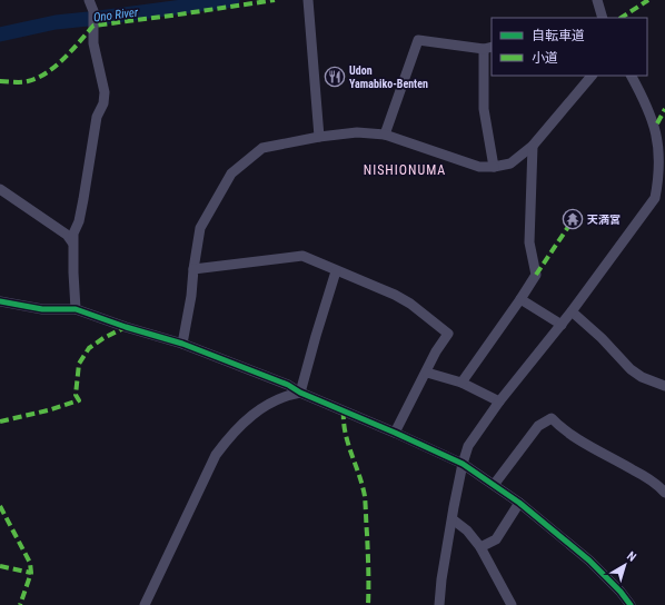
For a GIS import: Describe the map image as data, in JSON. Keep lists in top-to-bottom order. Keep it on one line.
{"districts":["NISHIONUMA"],"water":["Ono River"],"places":{"restaurant":["Udon Yamabiko-Benten"],"temple":["天満宮"]},"legend":["自転車道","小道"],"north":"top right"}
